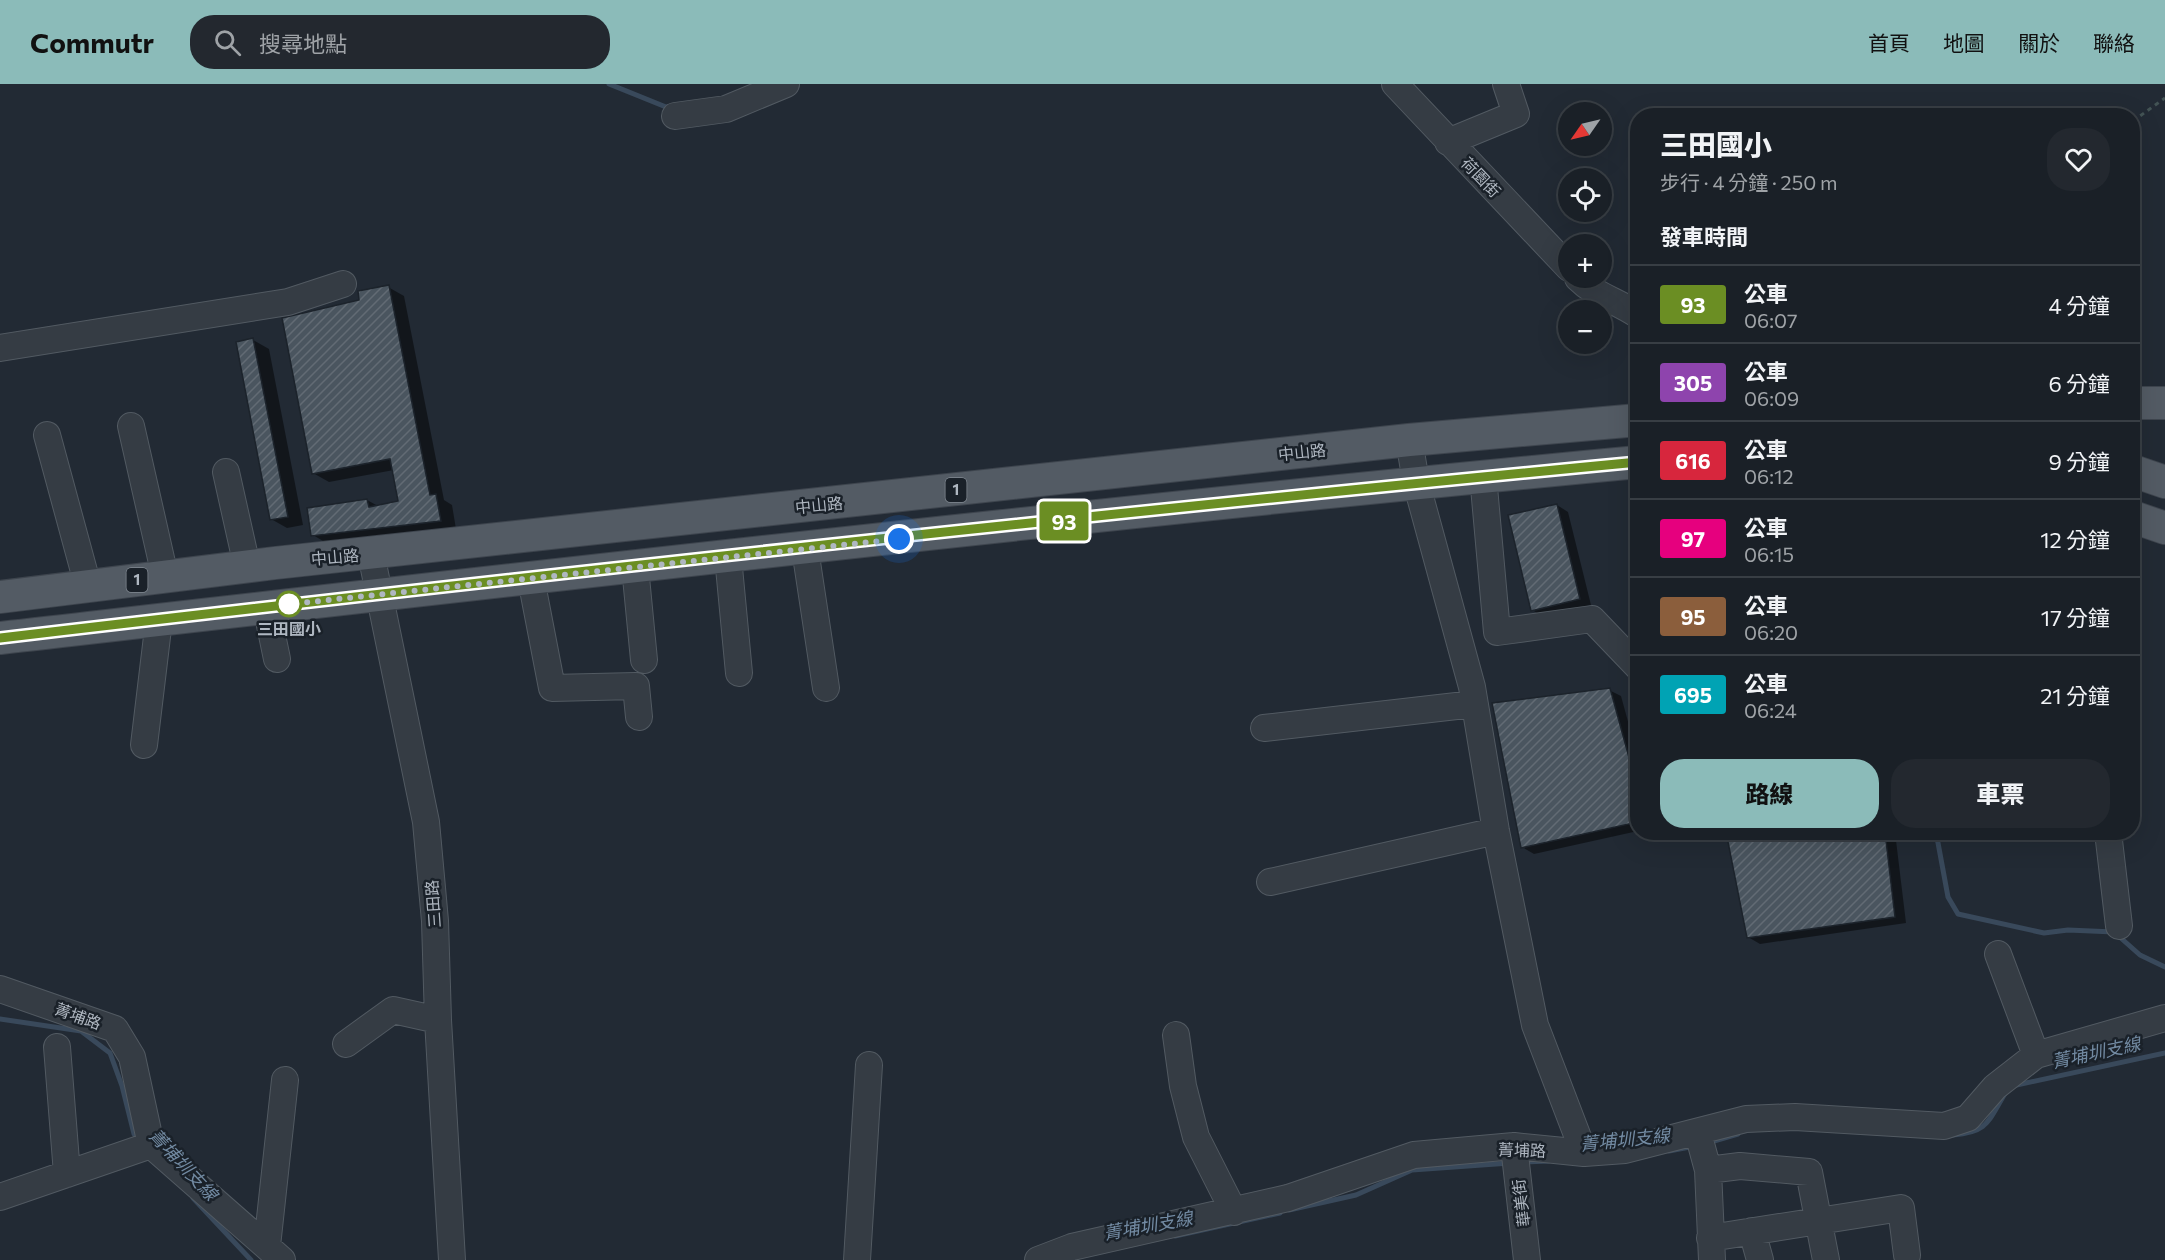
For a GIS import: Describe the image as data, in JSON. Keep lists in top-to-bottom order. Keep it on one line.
{"streets":{"main road":["中山路","1"],"street":["荷園街","三田路","菁埔路","華美街"]},"crossings":[["中山路","三田路"],["菁埔路","華美街"]],"water":["菁埔圳支線"],"places":["三田國小"],"lines":["bus line 93"],"north":"bottom left","page":{"header":"Commutr","search":"搜尋地點","nav":["首頁","地圖","關於","聯絡"],"on_map":"93","map_buttons":["+","−"],"heading":[["三田國小","步行 · 4 分鐘 · 250 m"],"發車時間"],"list":[{"mark":"93","name":"公車","note":"06:07","value":"4 分鐘"},{"mark":"305","name":"公車","note":"06:09","value":"6 分鐘"},{"mark":"616","name":"公車","note":"06:12","value":"9 分鐘"},{"mark":"97","name":"公車","note":"06:15","value":"12 分鐘"},{"mark":"95","name":"公車","note":"06:20","value":"17 分鐘"},{"mark":"695","name":"公車","note":"06:24","value":"21 分鐘"}],"buttons":["路線","車票"]}}
